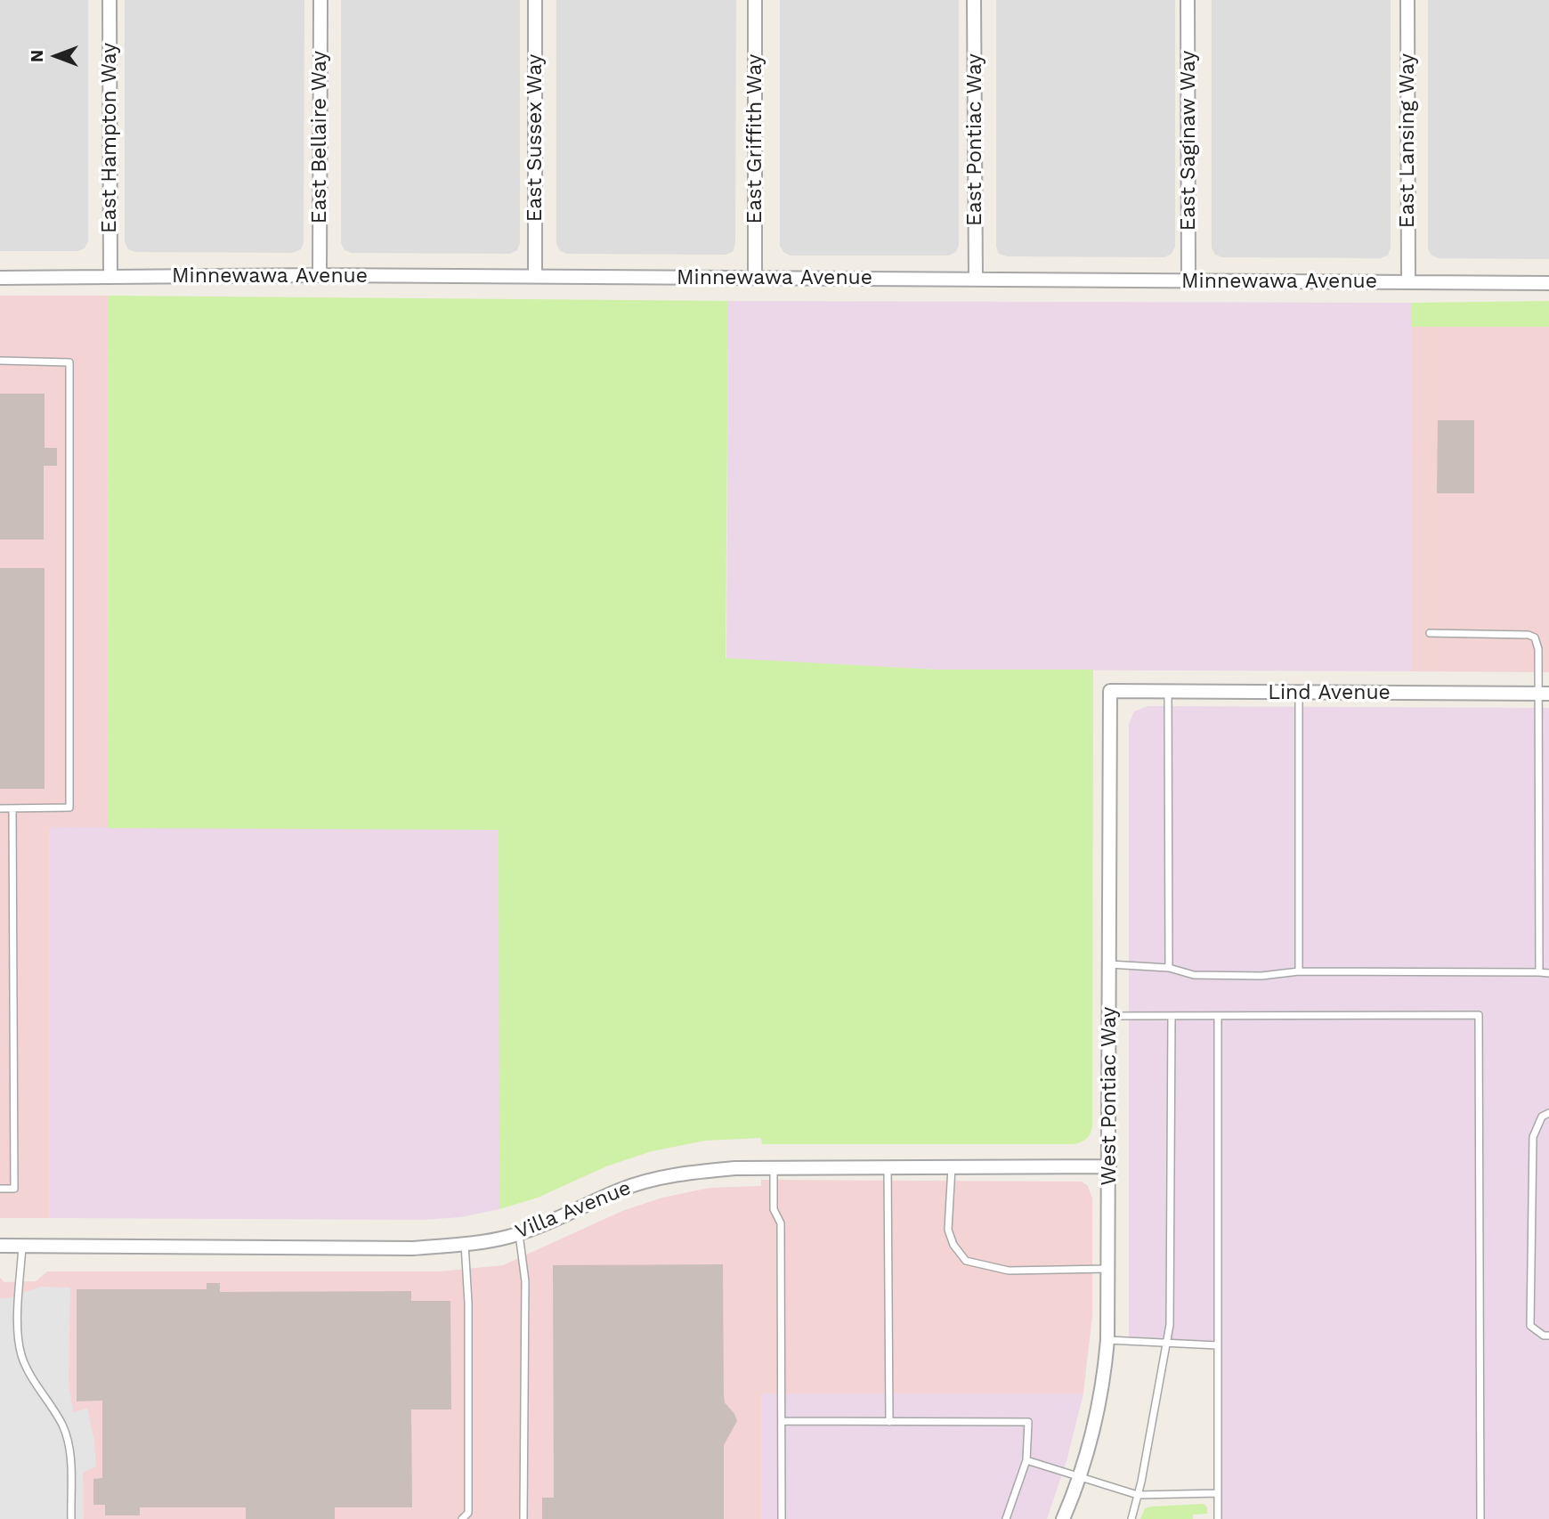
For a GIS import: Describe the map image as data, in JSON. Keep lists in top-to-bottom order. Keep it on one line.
{"streets":{"street":["East Bellaire Way","East Hampton Way","East Sussex Way","East Griffith Way","East Pontiac Way","East Saginaw Way","East Lansing Way","Minnewawa Avenue","Lind Avenue","West Pontiac Way","Villa Avenue"]},"crossings":[["East Bellaire Way","Minnewawa Avenue"],["East Hampton Way","Minnewawa Avenue"],["East Sussex Way","Minnewawa Avenue"],["East Griffith Way","Minnewawa Avenue"],["East Pontiac Way","Minnewawa Avenue"],["East Saginaw Way","Minnewawa Avenue"],["East Lansing Way","Minnewawa Avenue"],["Lind Avenue","West Pontiac Way"],["West Pontiac Way","Villa Avenue"]],"north":"left"}
